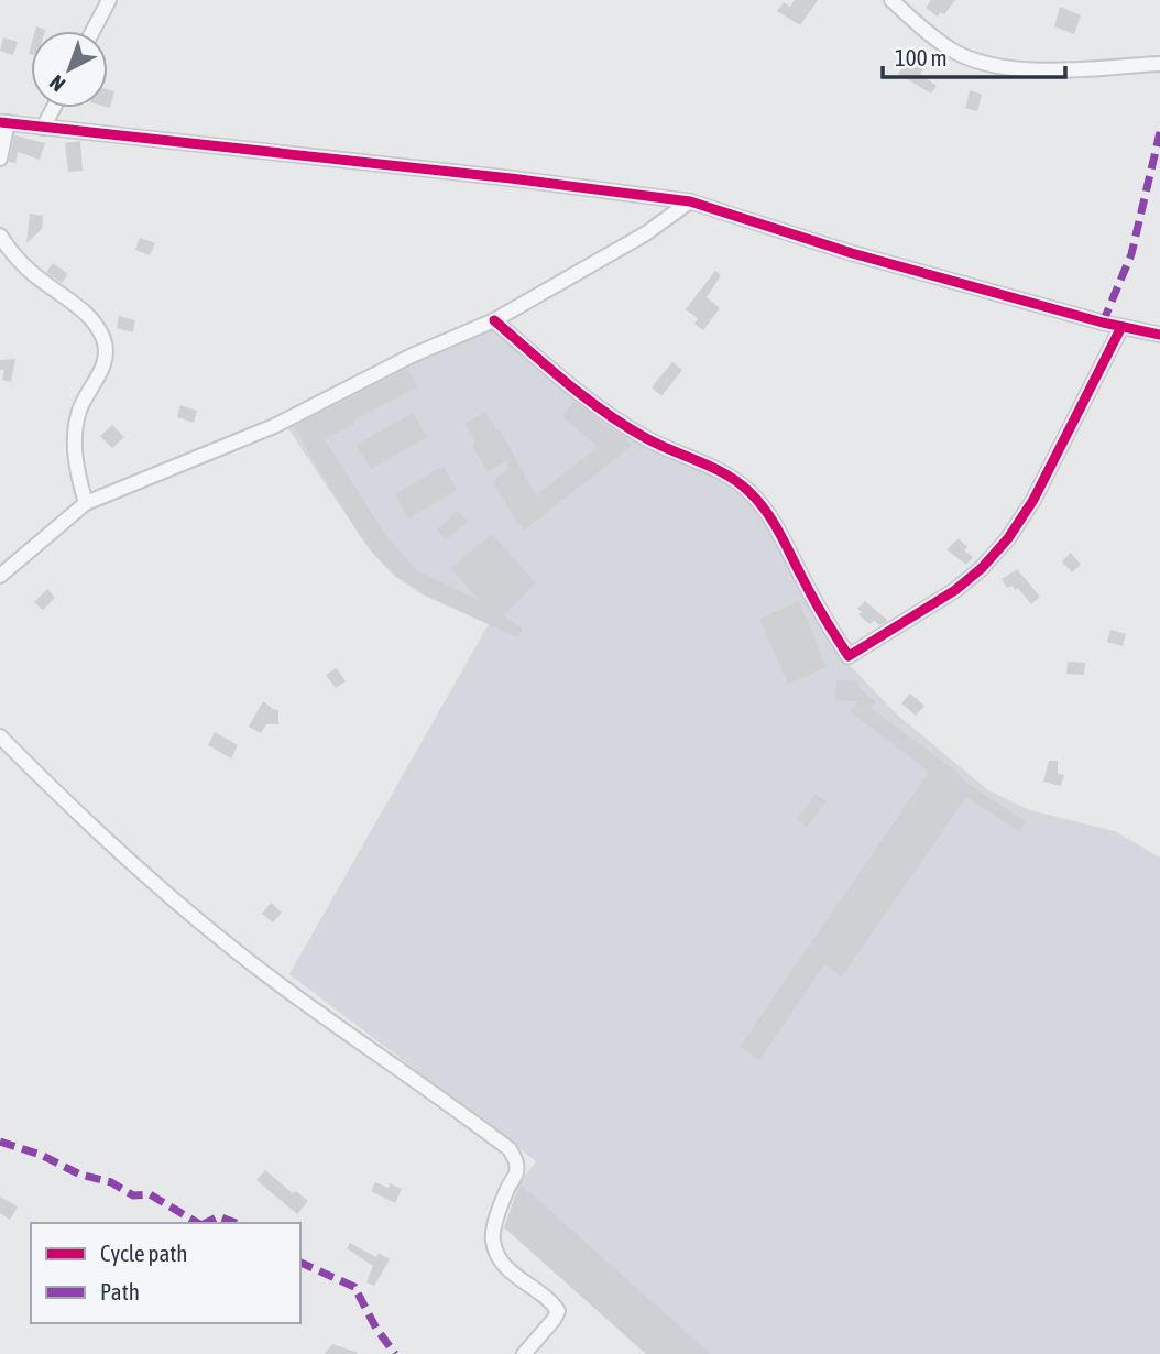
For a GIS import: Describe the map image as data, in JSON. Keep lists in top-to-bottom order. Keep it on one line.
{"legend":["Cycle path","Path"],"scale_bar":"100 m","north":"bottom left"}
